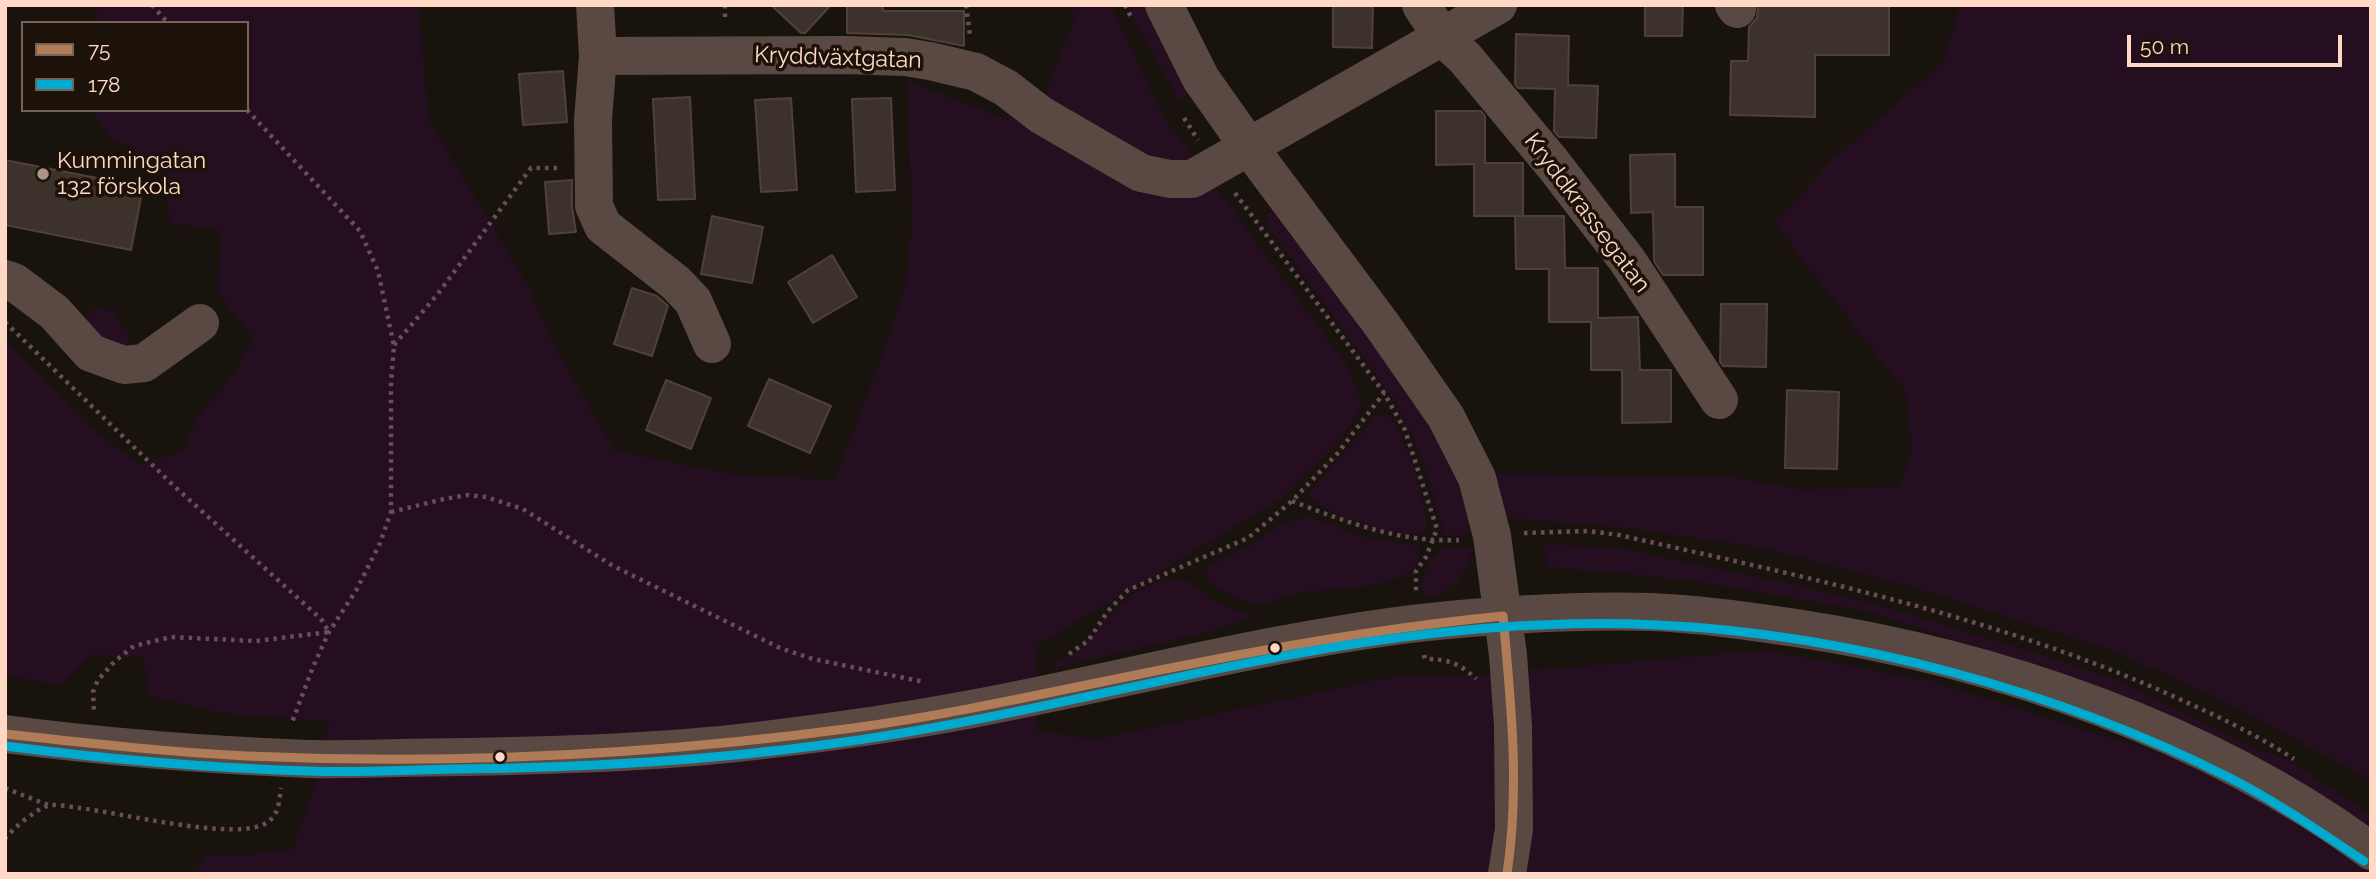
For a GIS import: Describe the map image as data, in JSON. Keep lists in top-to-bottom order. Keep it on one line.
{"streets":{"street":["Kryddväxtgatan","Kryddkrassegatan"]},"places":["Kummingatan 132 förskola"],"lines":["transit line 75","transit line 178"],"legend":["75","178"],"scale_bar":"50 m"}
